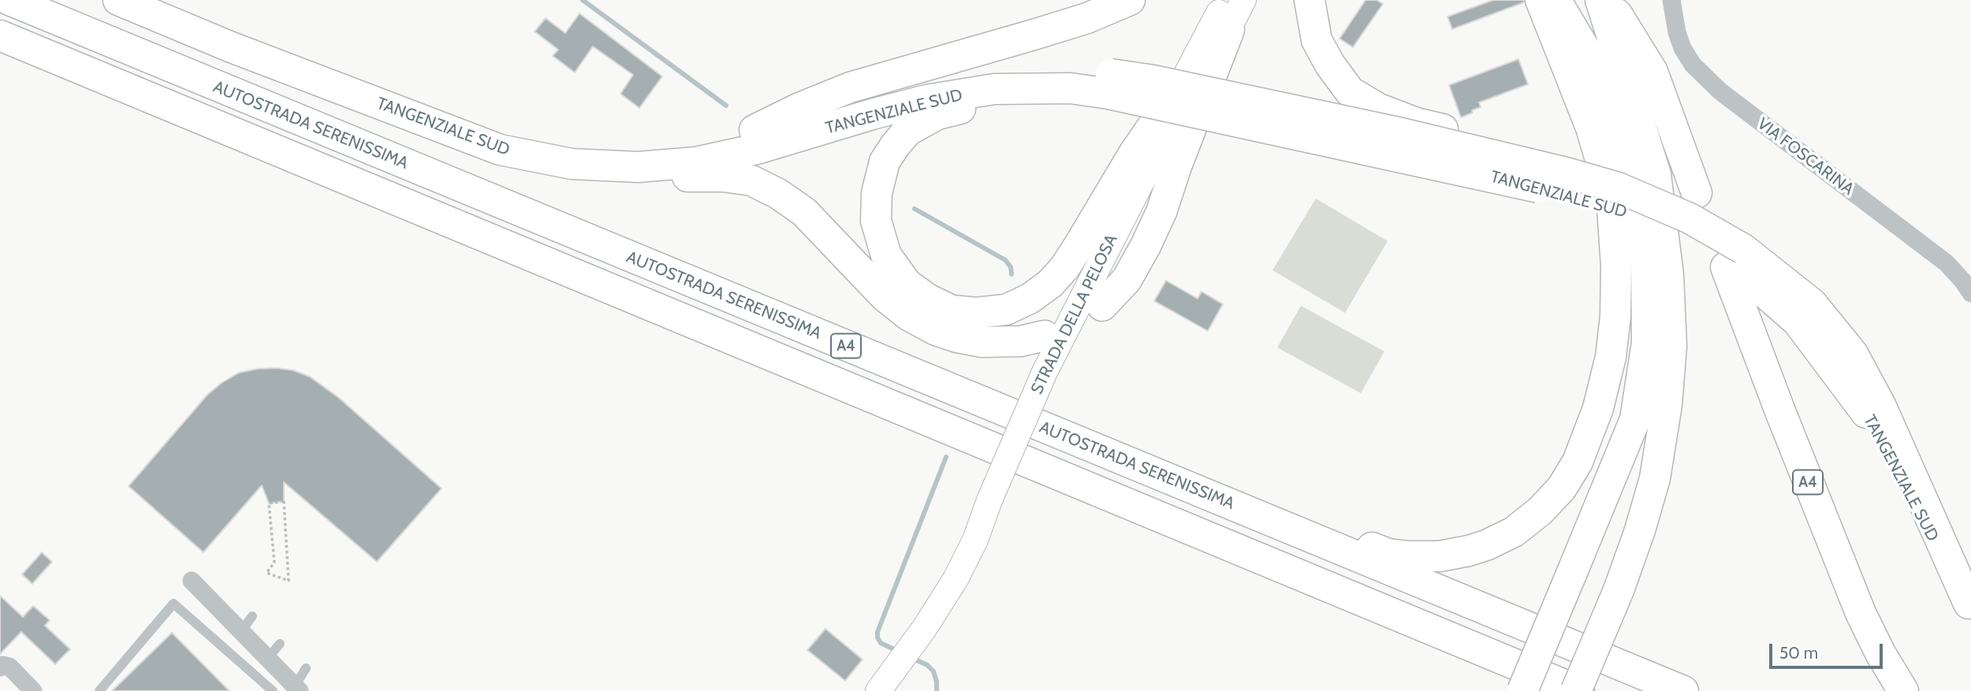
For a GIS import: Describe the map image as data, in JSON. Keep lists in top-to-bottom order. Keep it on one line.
{"streets":{"highway":["TANGENZIALE SUD","AUTOSTRADA SERENISSIMA","A4"],"street":["VIA FOSCARINA","STRADA DELLA PELOSA"]},"crossings":[["TANGENZIALE SUD","A4"]],"scale_bar":"50 m"}
